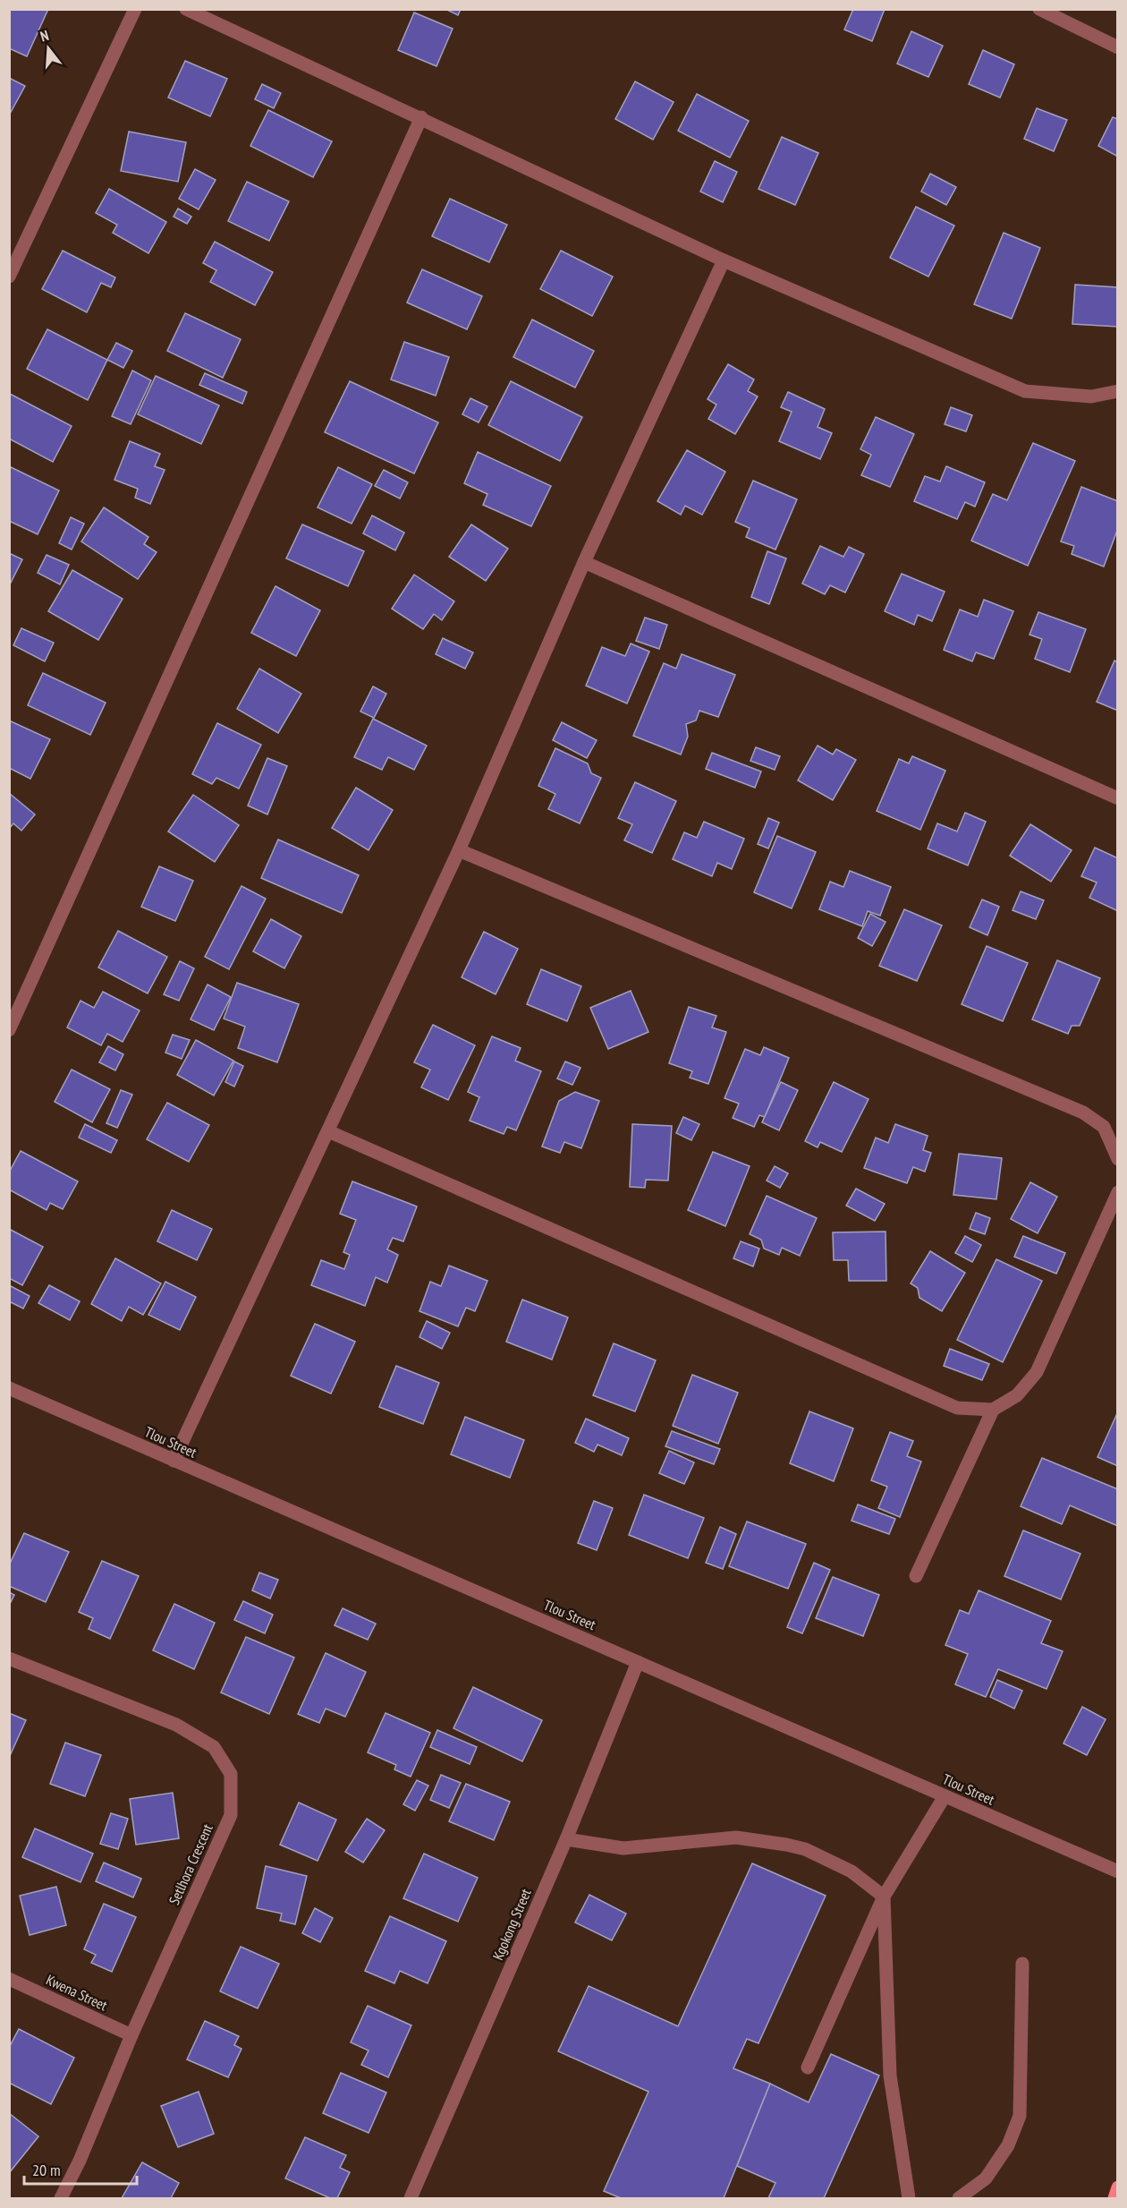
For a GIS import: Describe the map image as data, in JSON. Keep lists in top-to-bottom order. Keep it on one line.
{"streets":{"street":["Tlou Street","Setlhora Crescent","Kgokong Street","Kwena Street"]},"crossings":[["Tlou Street","Kgokong Street"],["Setlhora Crescent","Kwena Street"]],"scale_bar":"20 m","north":"top"}
